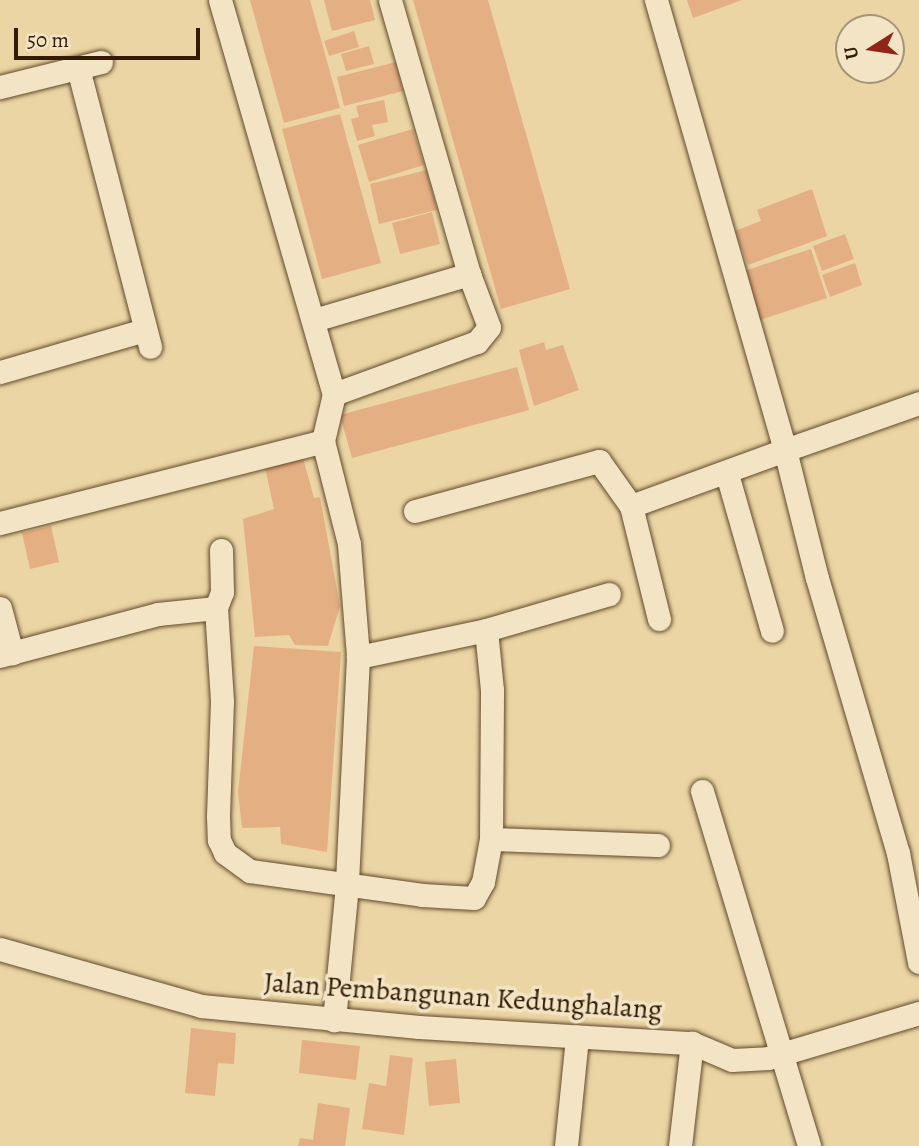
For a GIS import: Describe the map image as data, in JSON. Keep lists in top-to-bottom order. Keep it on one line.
{"streets":{"street":["Jalan Pembangunan Kedunghalang"]},"scale_bar":"50 m","north":"left"}
